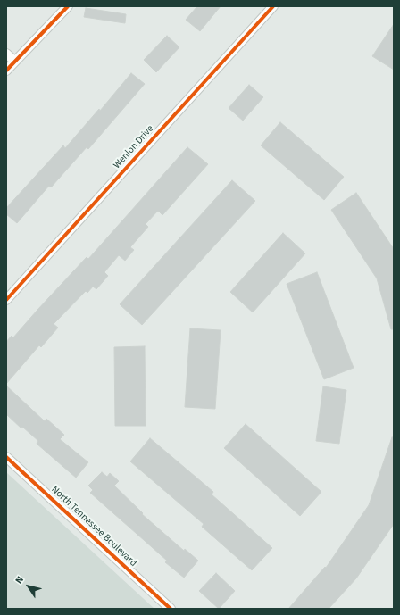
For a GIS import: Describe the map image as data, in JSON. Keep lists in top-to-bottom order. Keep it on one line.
{"streets":{"street":["Wenlon Drive","North Tennessee Boulevard"]},"north":"top left"}
